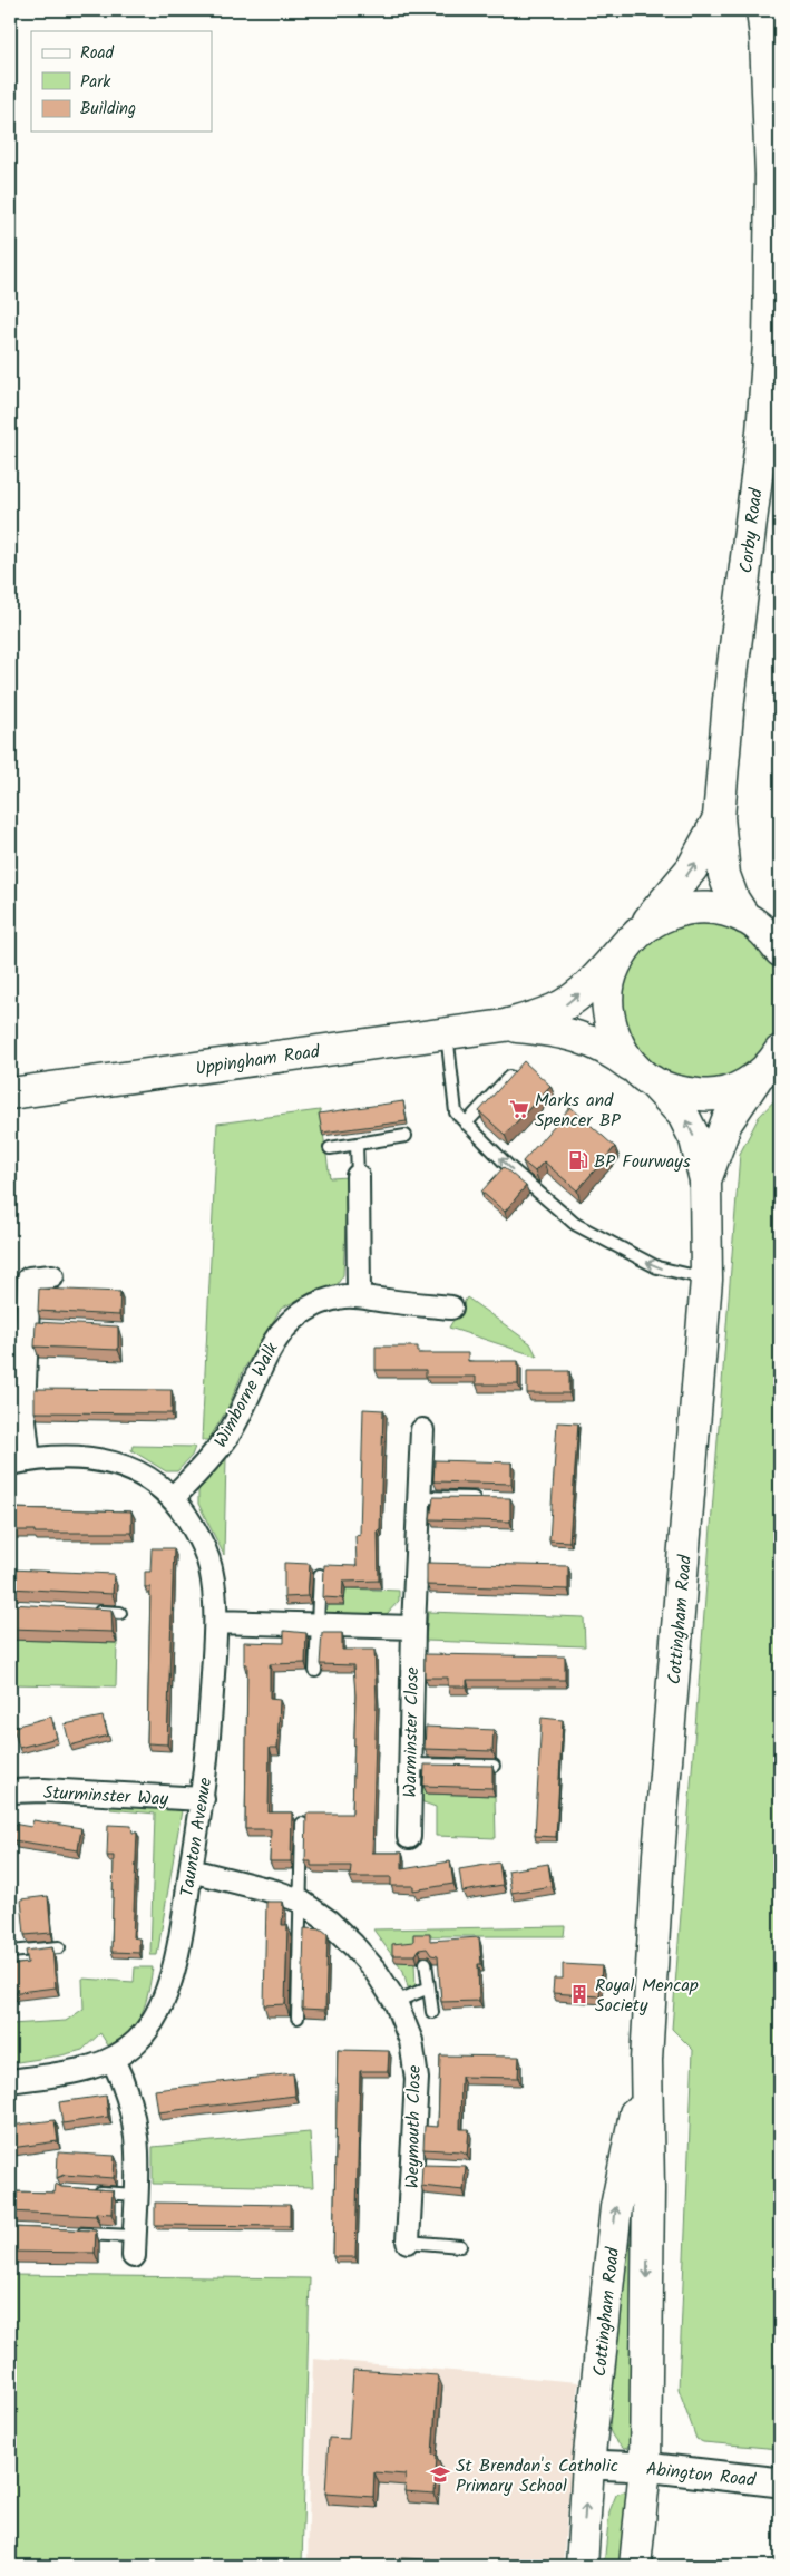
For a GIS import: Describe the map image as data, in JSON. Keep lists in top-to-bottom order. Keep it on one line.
{"streets":{"highway":["Corby Road","Uppingham Road","Cottingham Road"],"street":["Wimborne Walk","Warminster Close","Sturminster Way","Taunton Avenue","Weymouth Close","Abington Road"]},"crossings":[["Corby Road","Uppingham Road"],["Uppingham Road","Cottingham Road"],["Wimborne Walk","Taunton Avenue"],["Cottingham Road","Abington Road"],["Sturminster Way","Taunton Avenue"],["Taunton Avenue","Weymouth Close"]],"places":{"supermarket":["Marks and Spencer BP"],"fuel station":["BP Fourways"],"building":["Royal Mencap Society"],"school or university":["St Brendan's Catholic Primary School"]},"legend":["Road","Park","Building"]}
